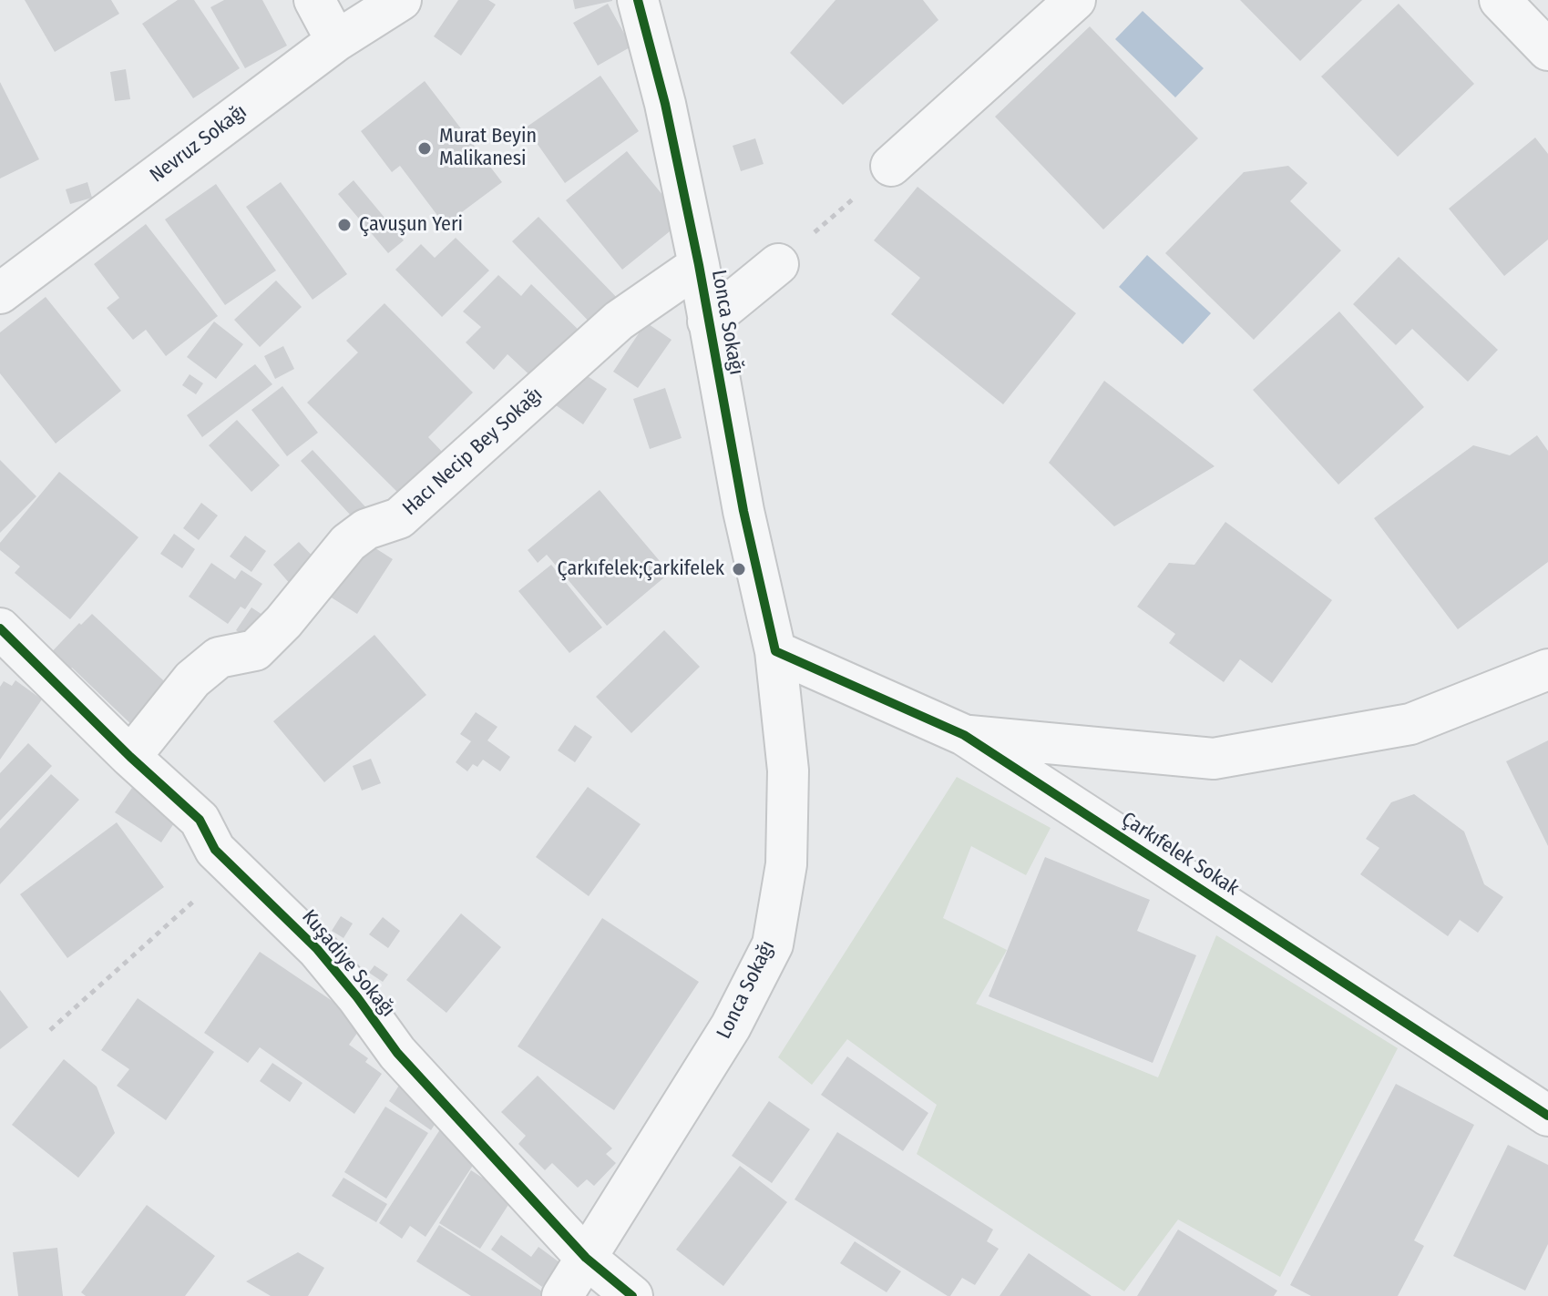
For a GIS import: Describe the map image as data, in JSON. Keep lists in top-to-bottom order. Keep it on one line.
{"streets":{"street":["Nevruz Sokağı","Lonca Sokağı","Hacı Necip Bey Sokağı","Çarkıfelek Sokak","Kuşadiye Sokağı"]},"crossings":[["Lonca Sokağı","Hacı Necip Bey Sokağı"],["Lonca Sokağı","Çarkıfelek Sokak"],["Lonca Sokağı","Kuşadiye Sokağı"],["Hacı Necip Bey Sokağı","Kuşadiye Sokağı"]],"places":["Murat Beyin Malikanesi","Çavuşun Yeri","Çarkıfelek;Çarkifelek"]}
